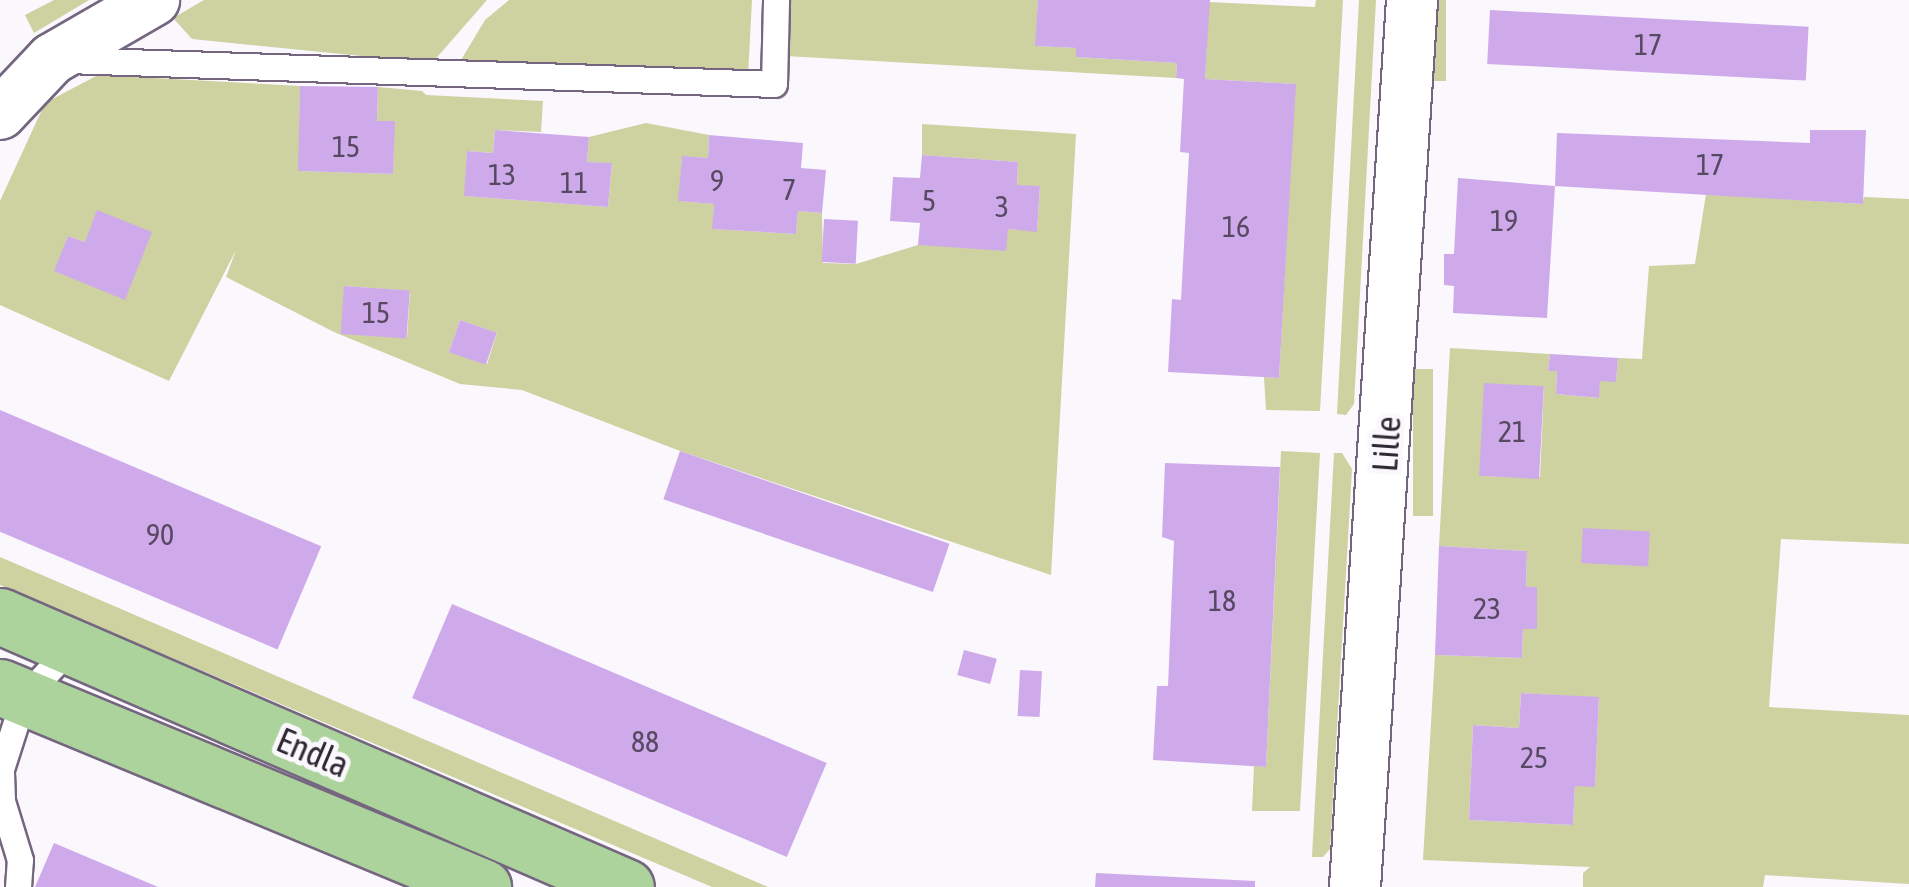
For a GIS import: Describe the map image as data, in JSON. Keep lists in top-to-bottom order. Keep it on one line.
{"streets":{"main road":["Endla"],"street":["Lille"]},"house_numbers":["17","15","17","13","9","11","7","5","3","19","16","15","21","90","18","23","88","25"]}
